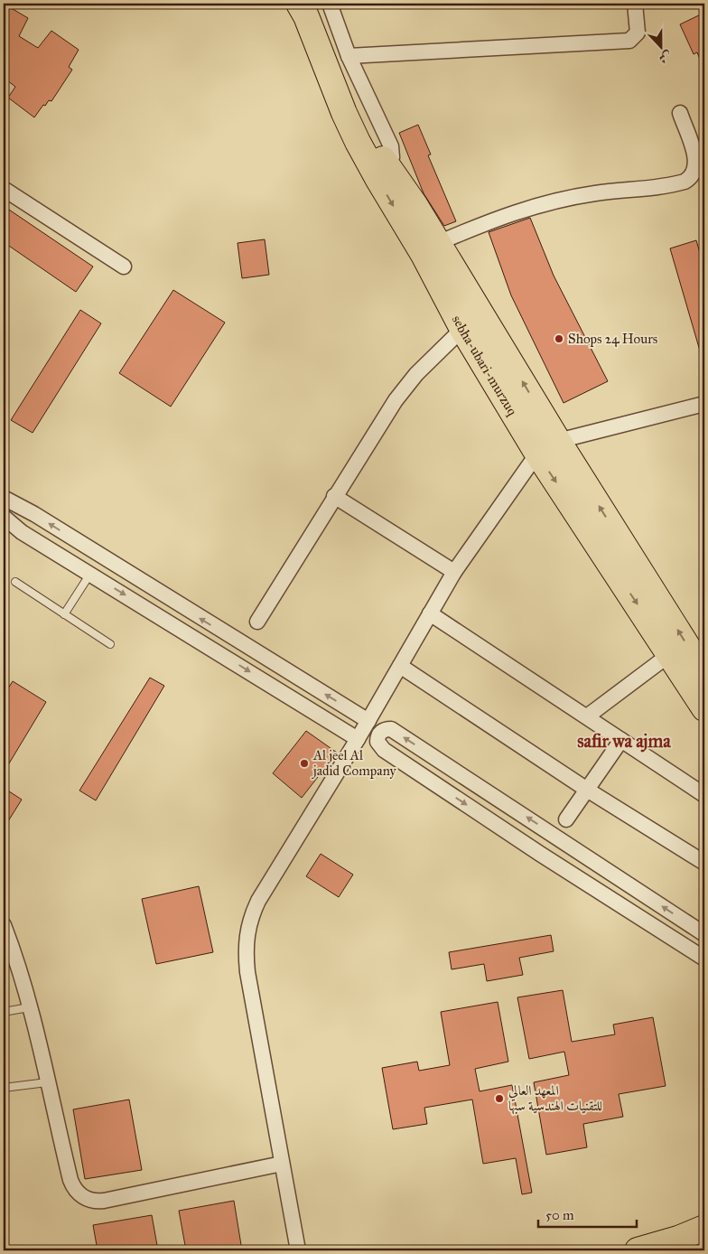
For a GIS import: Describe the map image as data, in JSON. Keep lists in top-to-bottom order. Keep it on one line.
{"streets":{"highway":["sebha-ubari-murzuq"]},"districts":["safir wa ajma"],"places":["Shops 24 Hours","Al jeel Al jadid Company","المعهد العالي للتقنيات الهندسية سبها"],"scale_bar":"50 m","north":"bottom"}
